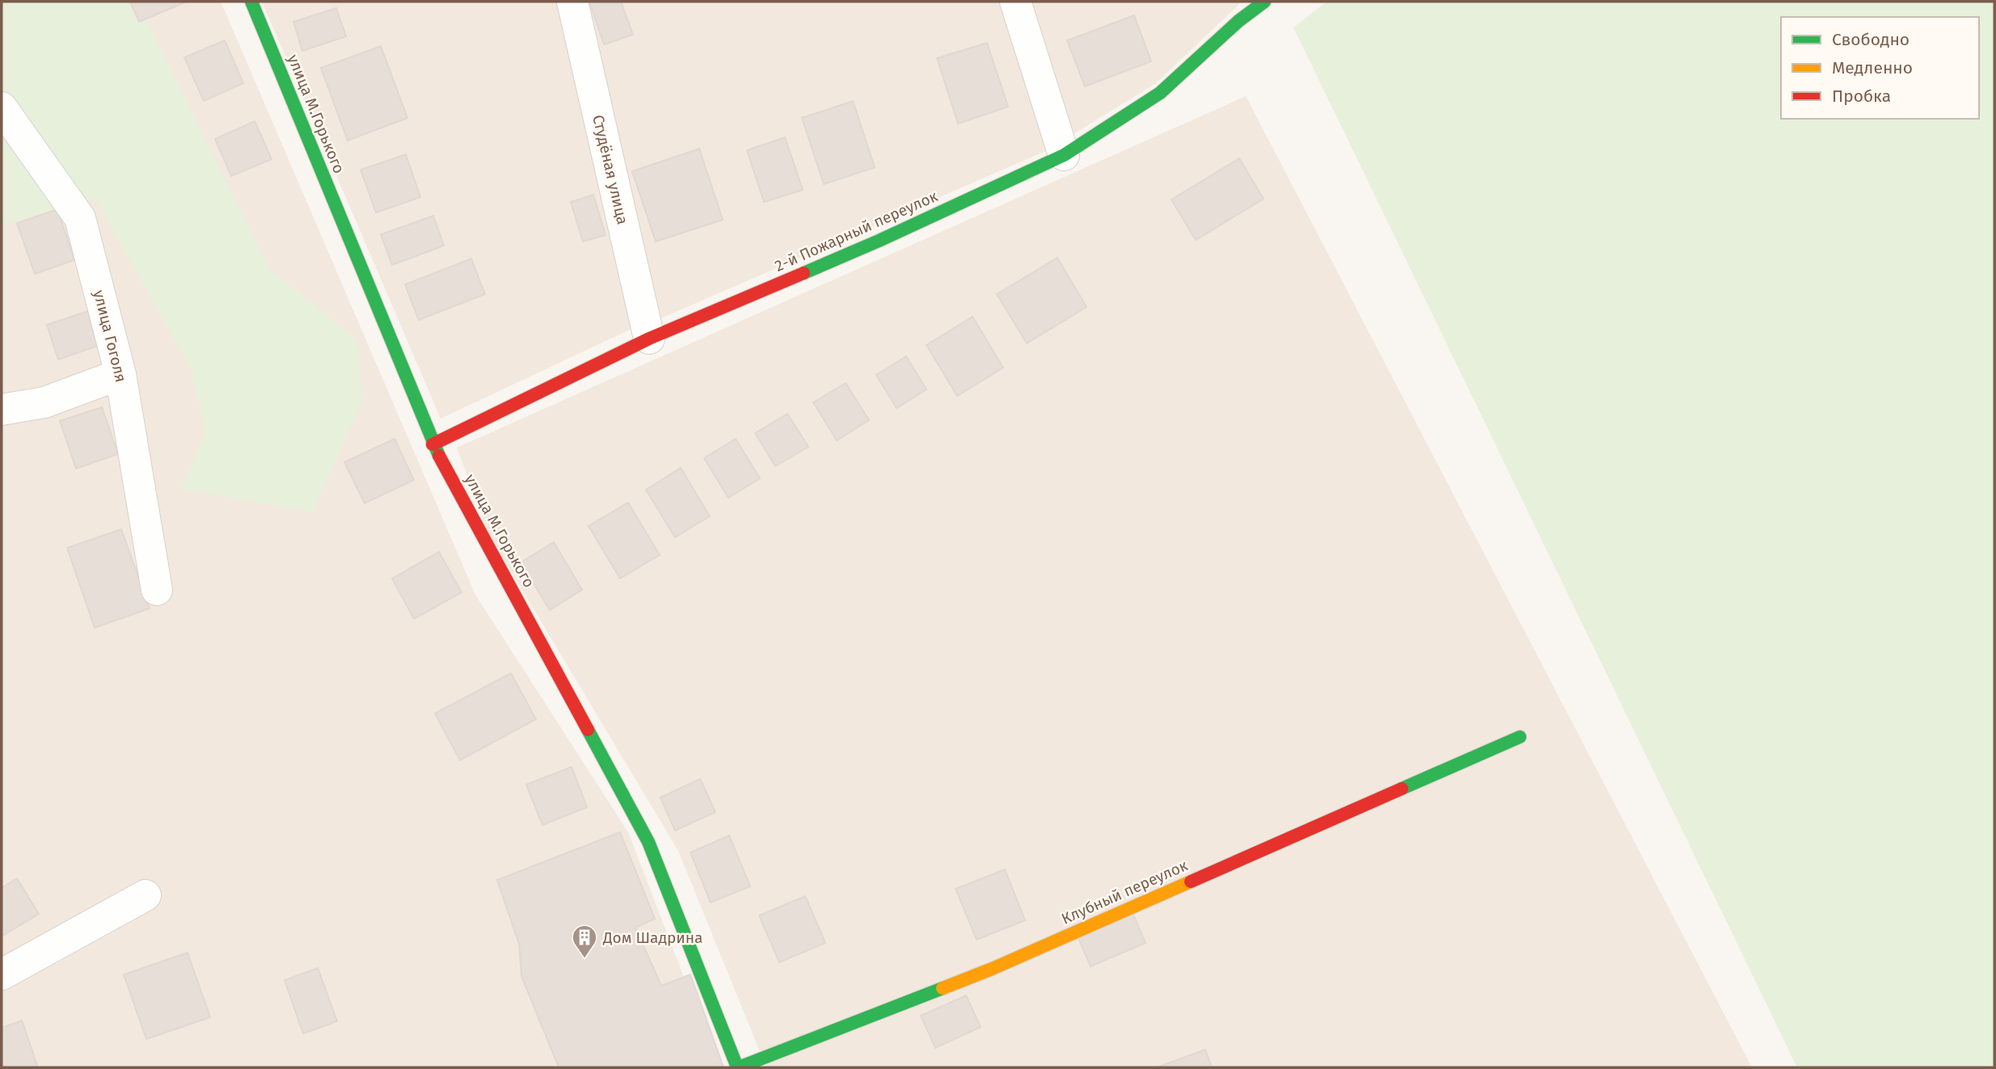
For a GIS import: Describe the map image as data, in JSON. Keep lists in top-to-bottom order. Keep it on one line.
{"streets":{"street":["улица М.Горького","Студёная улица","2-й Пожарный переулок","улица Гоголя","Клубный переулок"]},"crossings":[["улица М.Горького","2-й Пожарный переулок"],["улица М.Горького","Клубный переулок"],["Студёная улица","2-й Пожарный переулок"]],"places":{"building":["Дом Шадрина"]},"legend":["Свободно","Медленно","Пробка"]}
